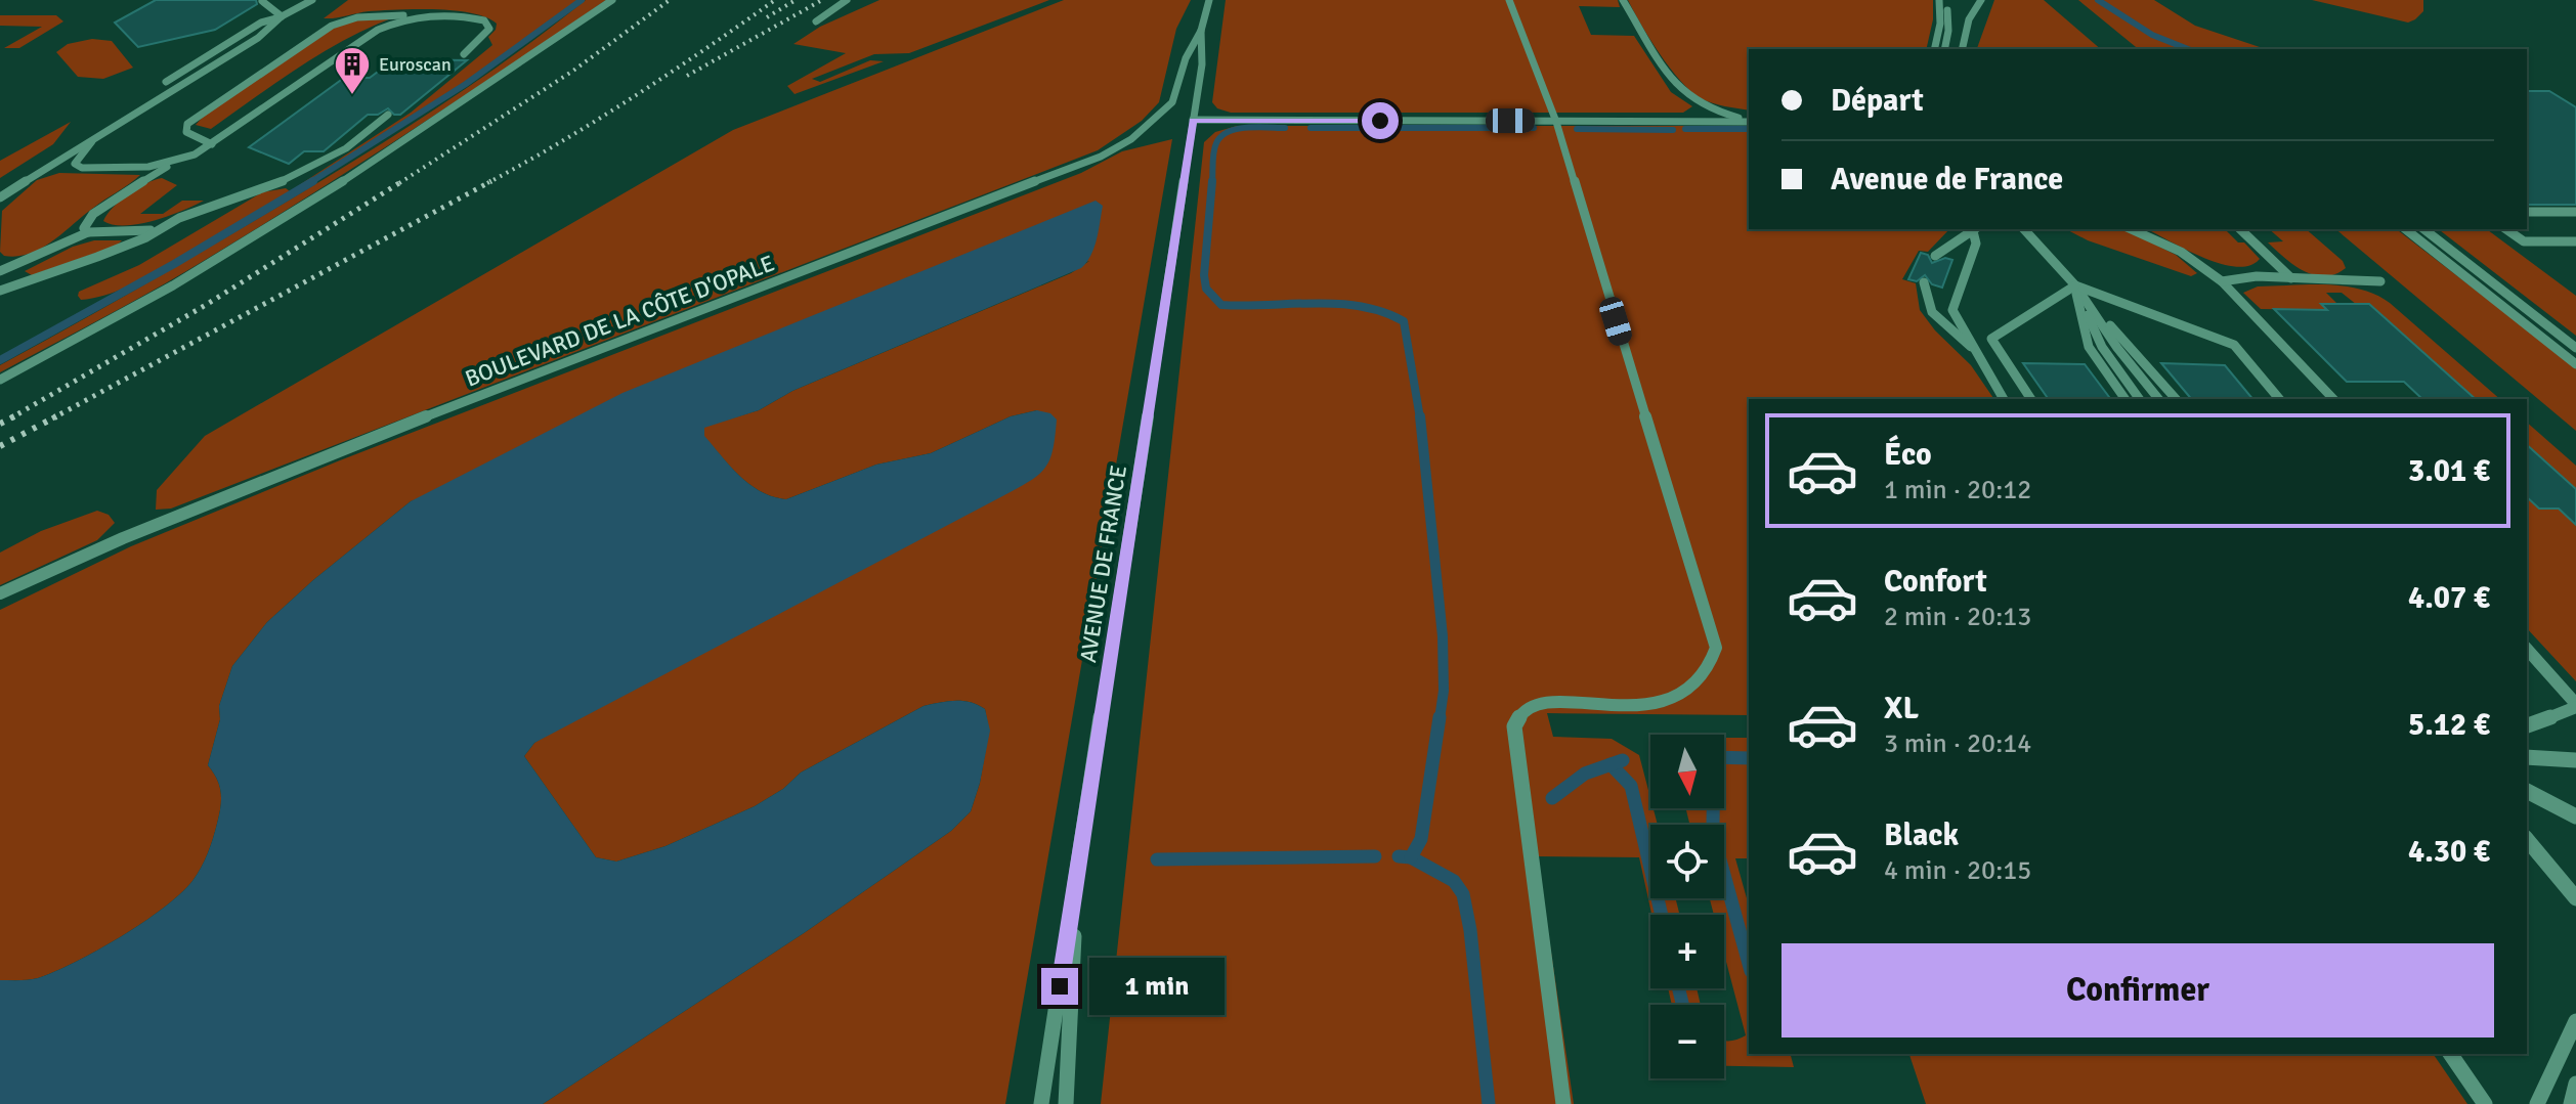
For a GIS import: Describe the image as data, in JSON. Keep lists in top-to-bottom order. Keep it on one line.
{"streets":{"lane":["BOULEVARD DE LA CÔTE D'OPALE","AVENUE DE FRANCE"]},"crossings":[["BOULEVARD DE LA CÔTE D'OPALE","AVENUE DE FRANCE"]],"places":{"building":["Euroscan"]},"north":"bottom","page":{"banner":["Départ","Avenue de France"],"list":[{"name":"Éco","note":"1 min · 20:12","value":"3.01 €"},{"name":"Confort","note":"2 min · 20:13","value":"4.07 €"},{"name":"XL","note":"3 min · 20:14","value":"5.12 €"},{"name":"Black","note":"4 min · 20:15","value":"4.30 €"}],"map_buttons":["+","−"],"buttons":"Confirmer","bubble":"1 min"}}
